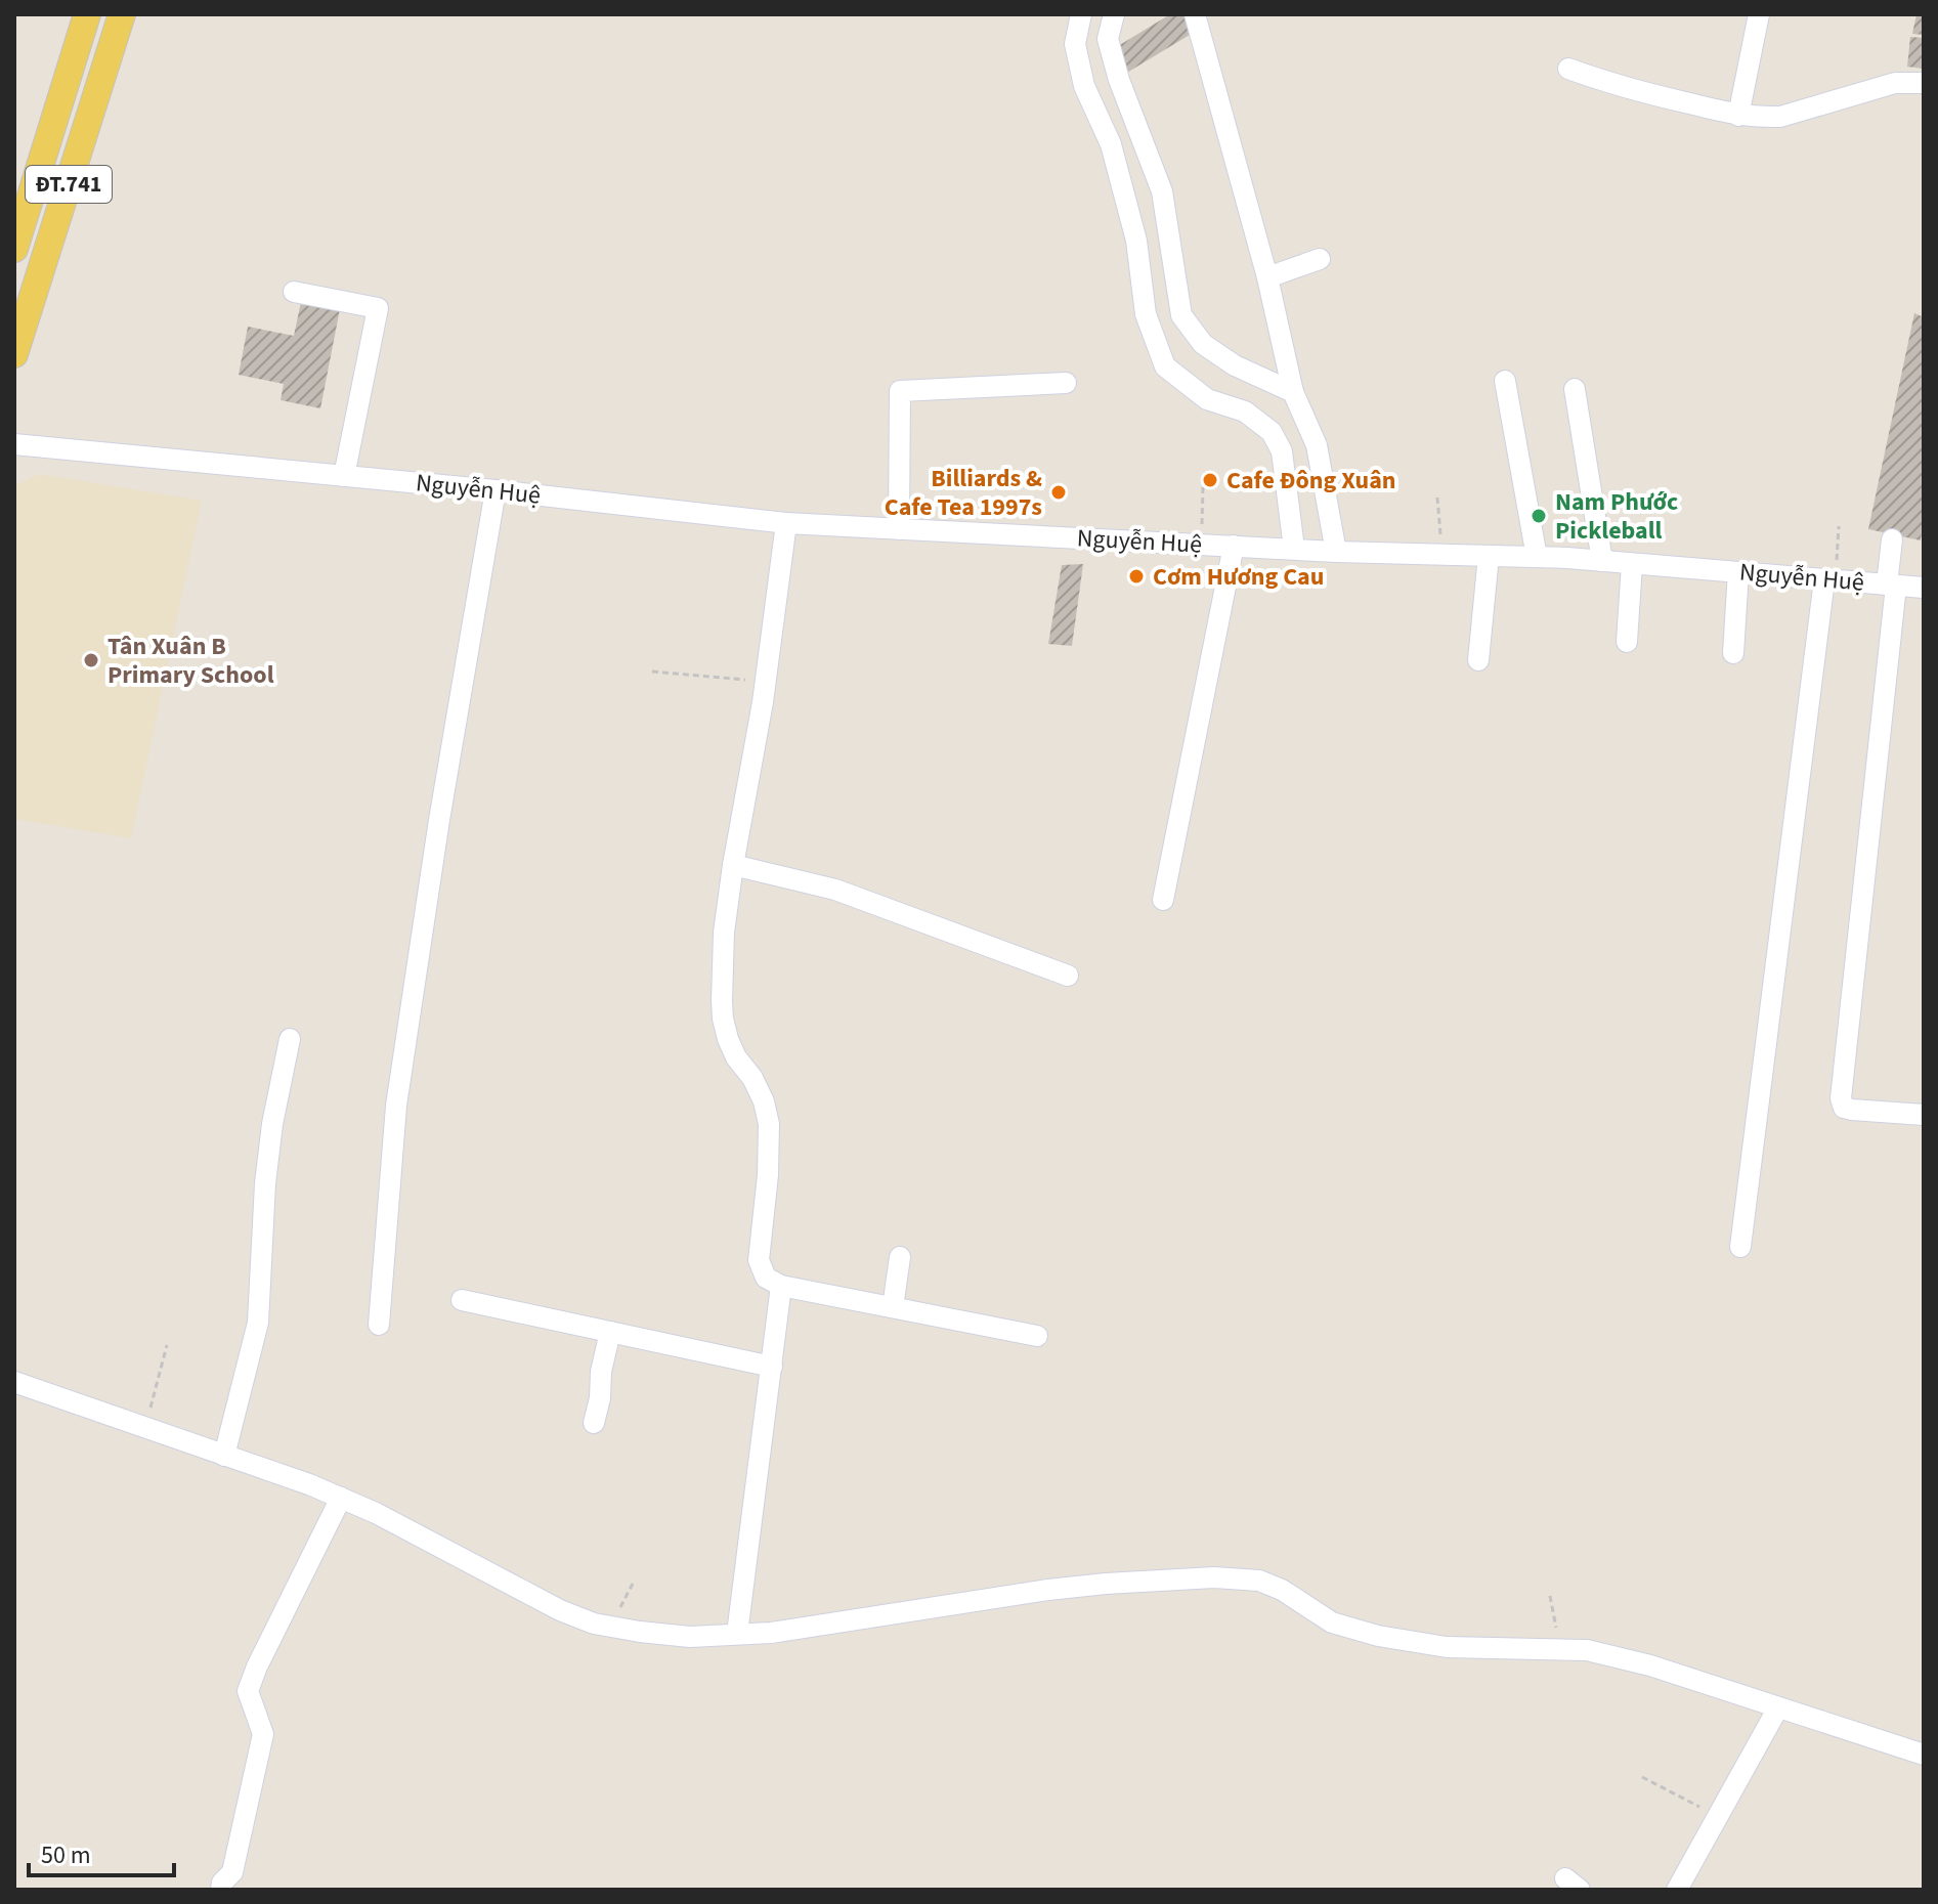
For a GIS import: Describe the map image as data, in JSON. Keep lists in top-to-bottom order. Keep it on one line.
{"streets":{"main road":["ĐT.741"],"street":["Nguyễn Huệ"]},"places":["Cafe Đông Xuân","Billiards & Cafe Tea 1997s","Nam Phước Pickleball","Cơm Hương Cau","Tân Xuân B Primary School"],"scale_bar":"50 m"}
